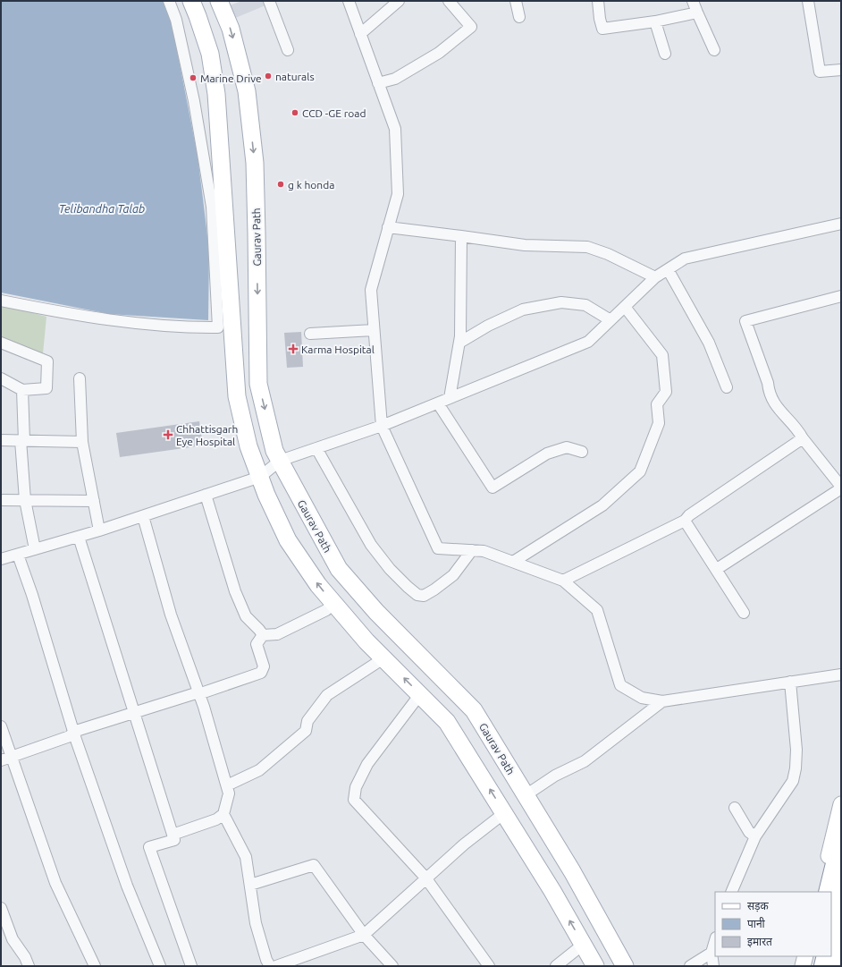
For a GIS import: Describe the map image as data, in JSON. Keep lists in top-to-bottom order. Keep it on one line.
{"streets":{"main road":["Gaurav Path"]},"water":["Telibandha Talab"],"places":{"other":["naturals","Marine Drive","CCD -GE road","g k honda"],"health":["Karma Hospital","Chhattisgarh Eye Hospital"]},"legend":["सड़क","पानी","इमारत"]}
